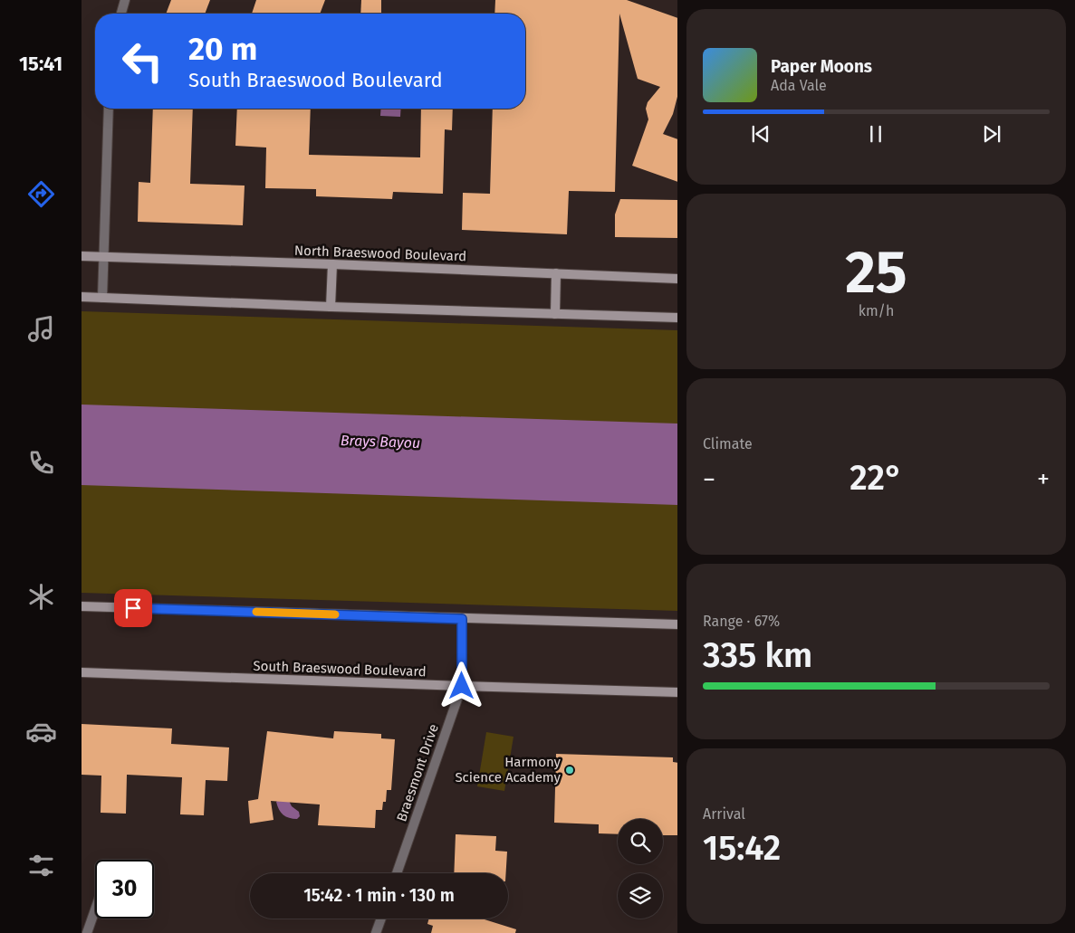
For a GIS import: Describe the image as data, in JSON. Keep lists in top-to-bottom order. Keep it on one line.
{"streets":{"main road":["North Braeswood Boulevard","South Braeswood Boulevard"],"street":["Braesmont Drive"]},"crossings":[["South Braeswood Boulevard","Braesmont Drive"]],"water":["Brays Bayou"],"places":["Harmony Science Academy"],"page":{"tabs":"15:41","turn":["20 m","South Braeswood Boulevard"],"song":["Paper Moons","Ada Vale"],"tile":[["25","km/h"],"Climate",["Range · 67%","335 km"],["Arrival","15:42"]],"heat":["−","22°","+"],"limit":"30","trip":"15:42 · 1 min · 130 m"}}
